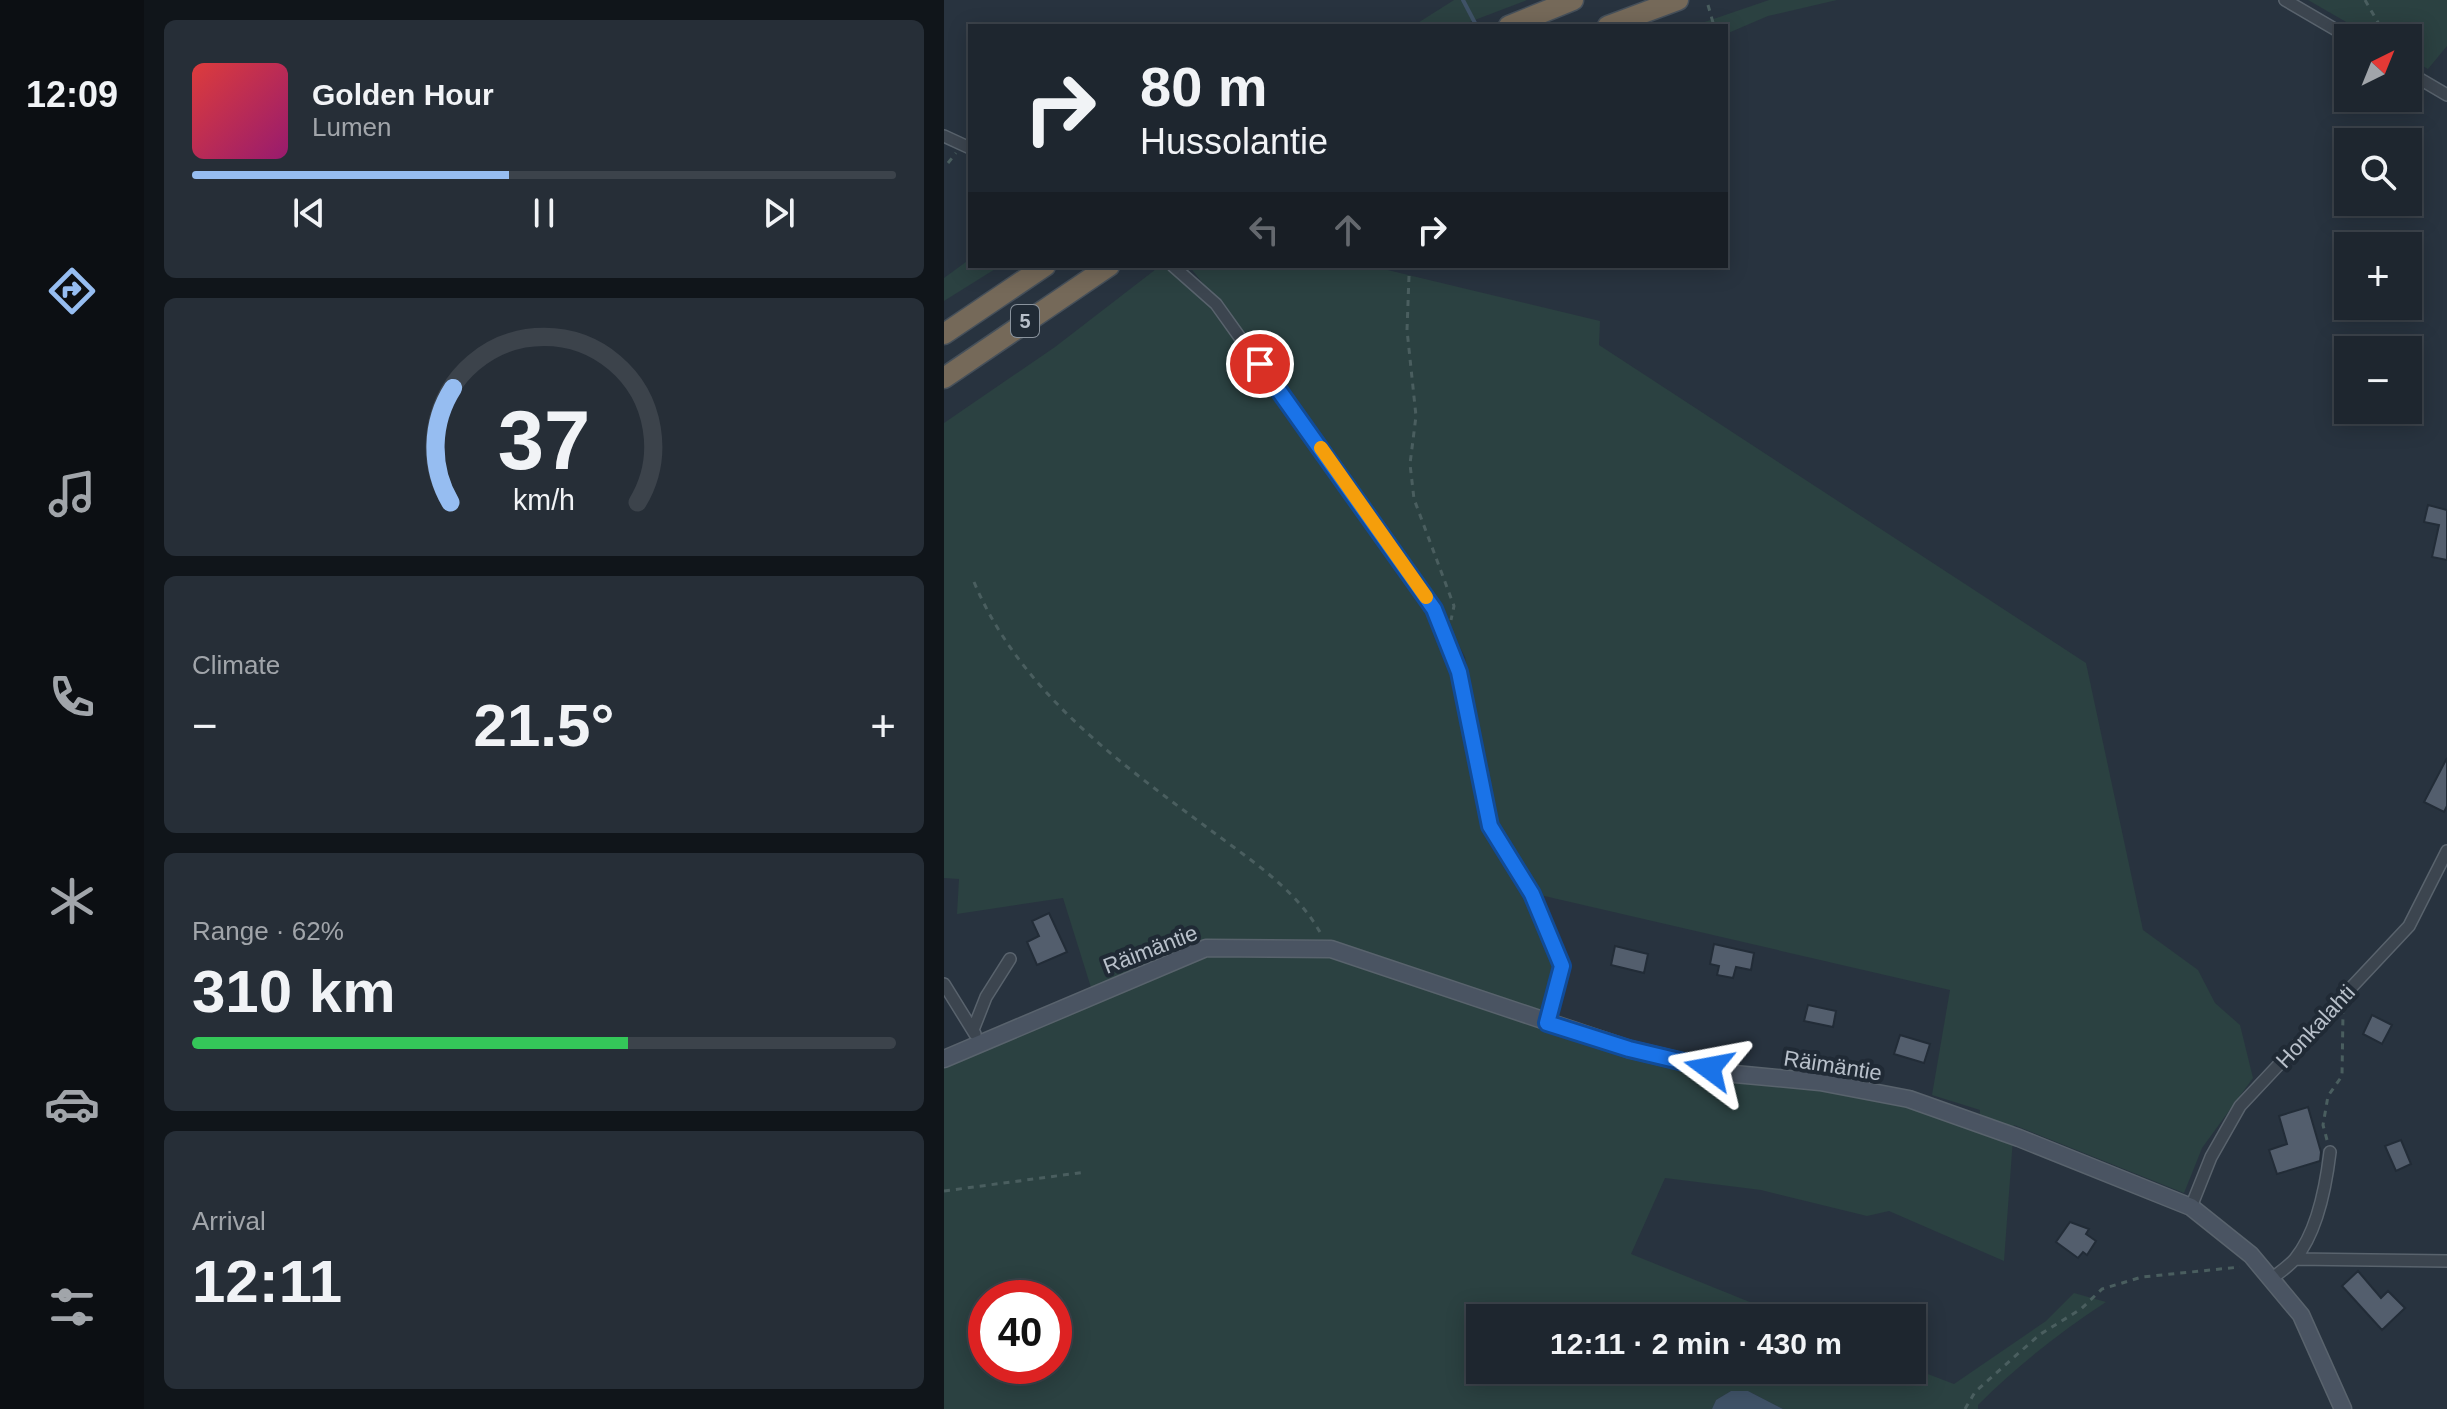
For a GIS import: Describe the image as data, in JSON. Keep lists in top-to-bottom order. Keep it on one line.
{"streets":{"highway":["5"],"street":["Räimäntie","Honkalahti"]},"crossings":[["Räimäntie","Honkalahti"]],"north":"top right","page":{"tabs":"12:09","map_buttons":["+","−"],"turn":["80 m","Hussolantie"],"song":["Golden Hour","Lumen"],"tile":["Climate",["Range · 62%","310 km"],["Arrival","12:11"]],"heat":["−","21.5°","+"],"limit":"40","trip":"12:11 · 2 min · 430 m","gauge":["37","km/h"]}}
